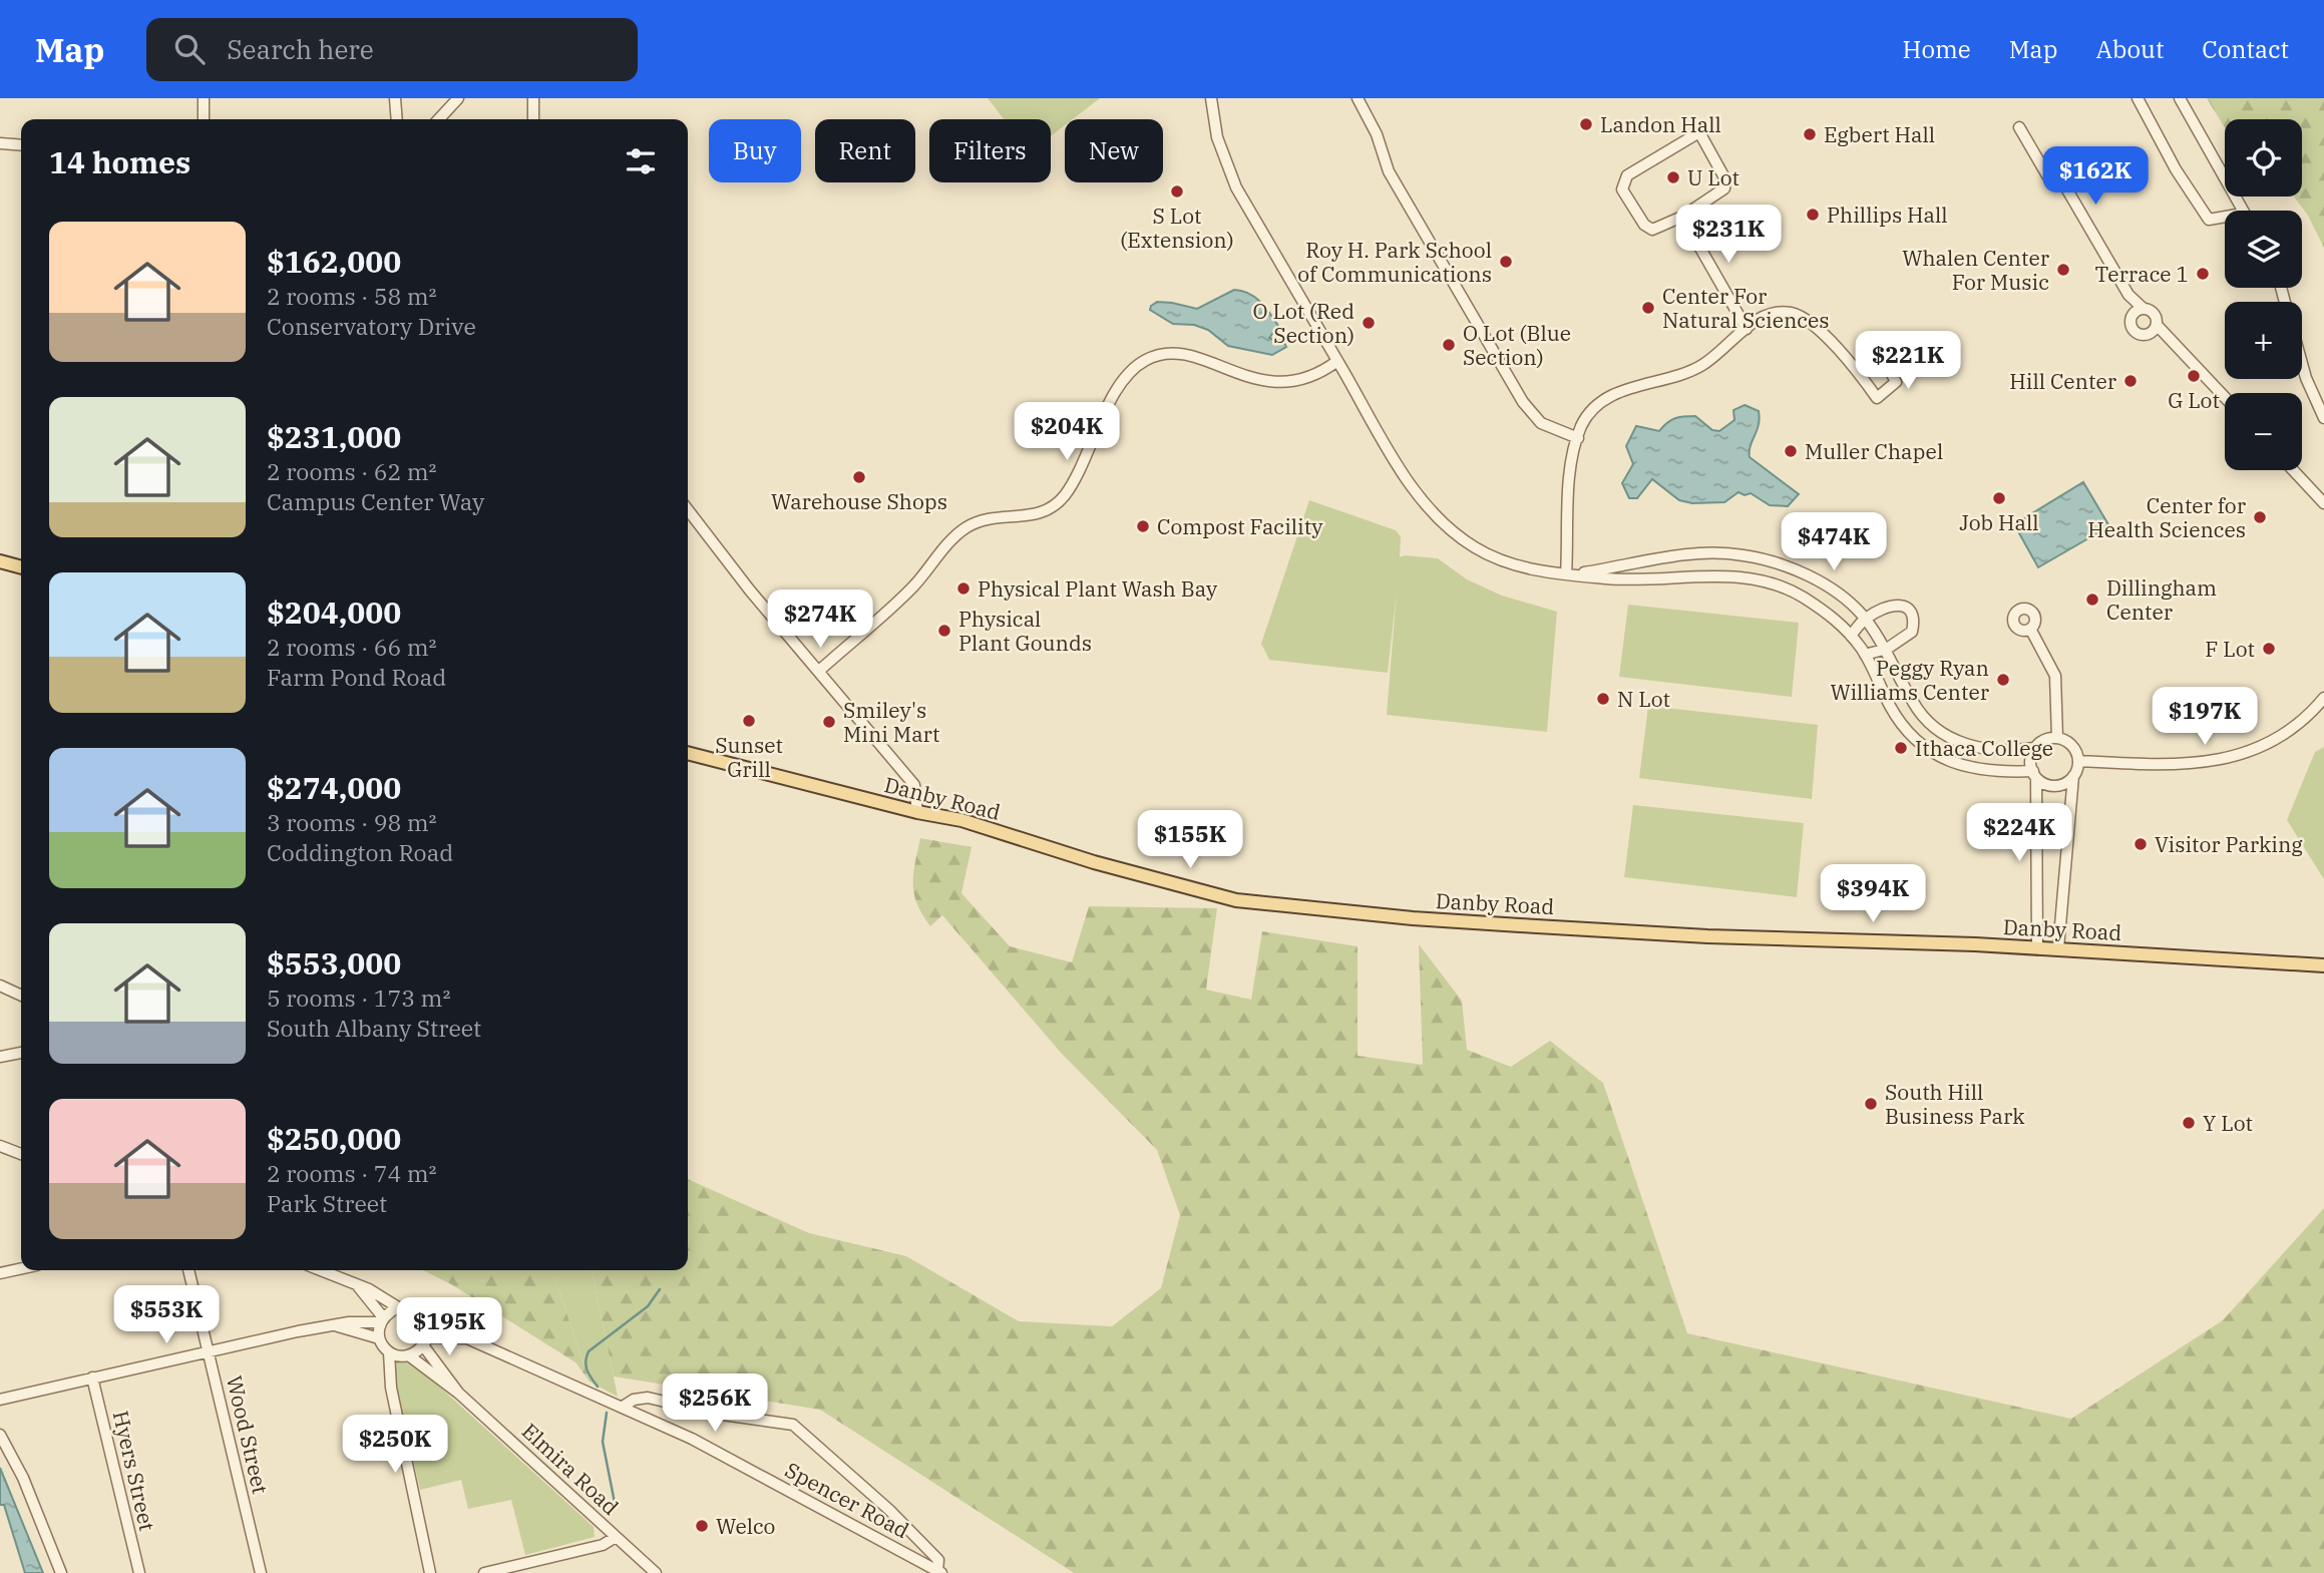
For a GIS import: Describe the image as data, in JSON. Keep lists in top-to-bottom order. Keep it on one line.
{"streets":{"main road":["Danby Road"],"street":["Wood Street","Elmira Road","Hyers Street","Spencer Road"]},"crossings":[["Elmira Road","Spencer Road"]],"places":["Landon Hall","Egbert Hall","U Lot","S Lot (Extension)","Phillips Hall","Roy H. Park School of Communications","Whalen Center For Music","Terrace 1","Center For Natural Sciences","O Lot (Red Section)","O Lot (Blue Section)","G Lot","Hill Center","Muller Chapel","Warehouse Shops","Job Hall","Center for Health Sciences","Compost Facility","Physical Plant Wash Bay","Dillingham Center","Physical Plant Gounds","F Lot","Peggy Ryan Williams Center","N Lot","Sunset Grill","Smiley's Mini Mart","Ithaca College","Visitor Parking","South Hill Business Park","Y Lot","Welco"],"page":{"header":"Map","search":"Search here","nav":["Home","Map","About","Contact"],"map_buttons":["+","−"],"chip":["Buy","Rent","Filters","New"],"heading":"14 homes","price":["$162K","$231K","$221K","$204K","$474K","$274K","$197K","$224K","$155K","$394K","$553K","$195K","$256K","$250K"],"list":[{"name":"$162,000","note":"2 rooms · 58 m² · Conservatory Drive"},{"name":"$231,000","note":"2 rooms · 62 m² · Campus Center Way"},{"name":"$204,000","note":"2 rooms · 66 m² · Farm Pond Road"},{"name":"$274,000","note":"3 rooms · 98 m² · Coddington Road"},{"name":"$553,000","note":"5 rooms · 173 m² · South Albany Street"},{"name":"$250,000","note":"2 rooms · 74 m² · Park Street"}]}}
